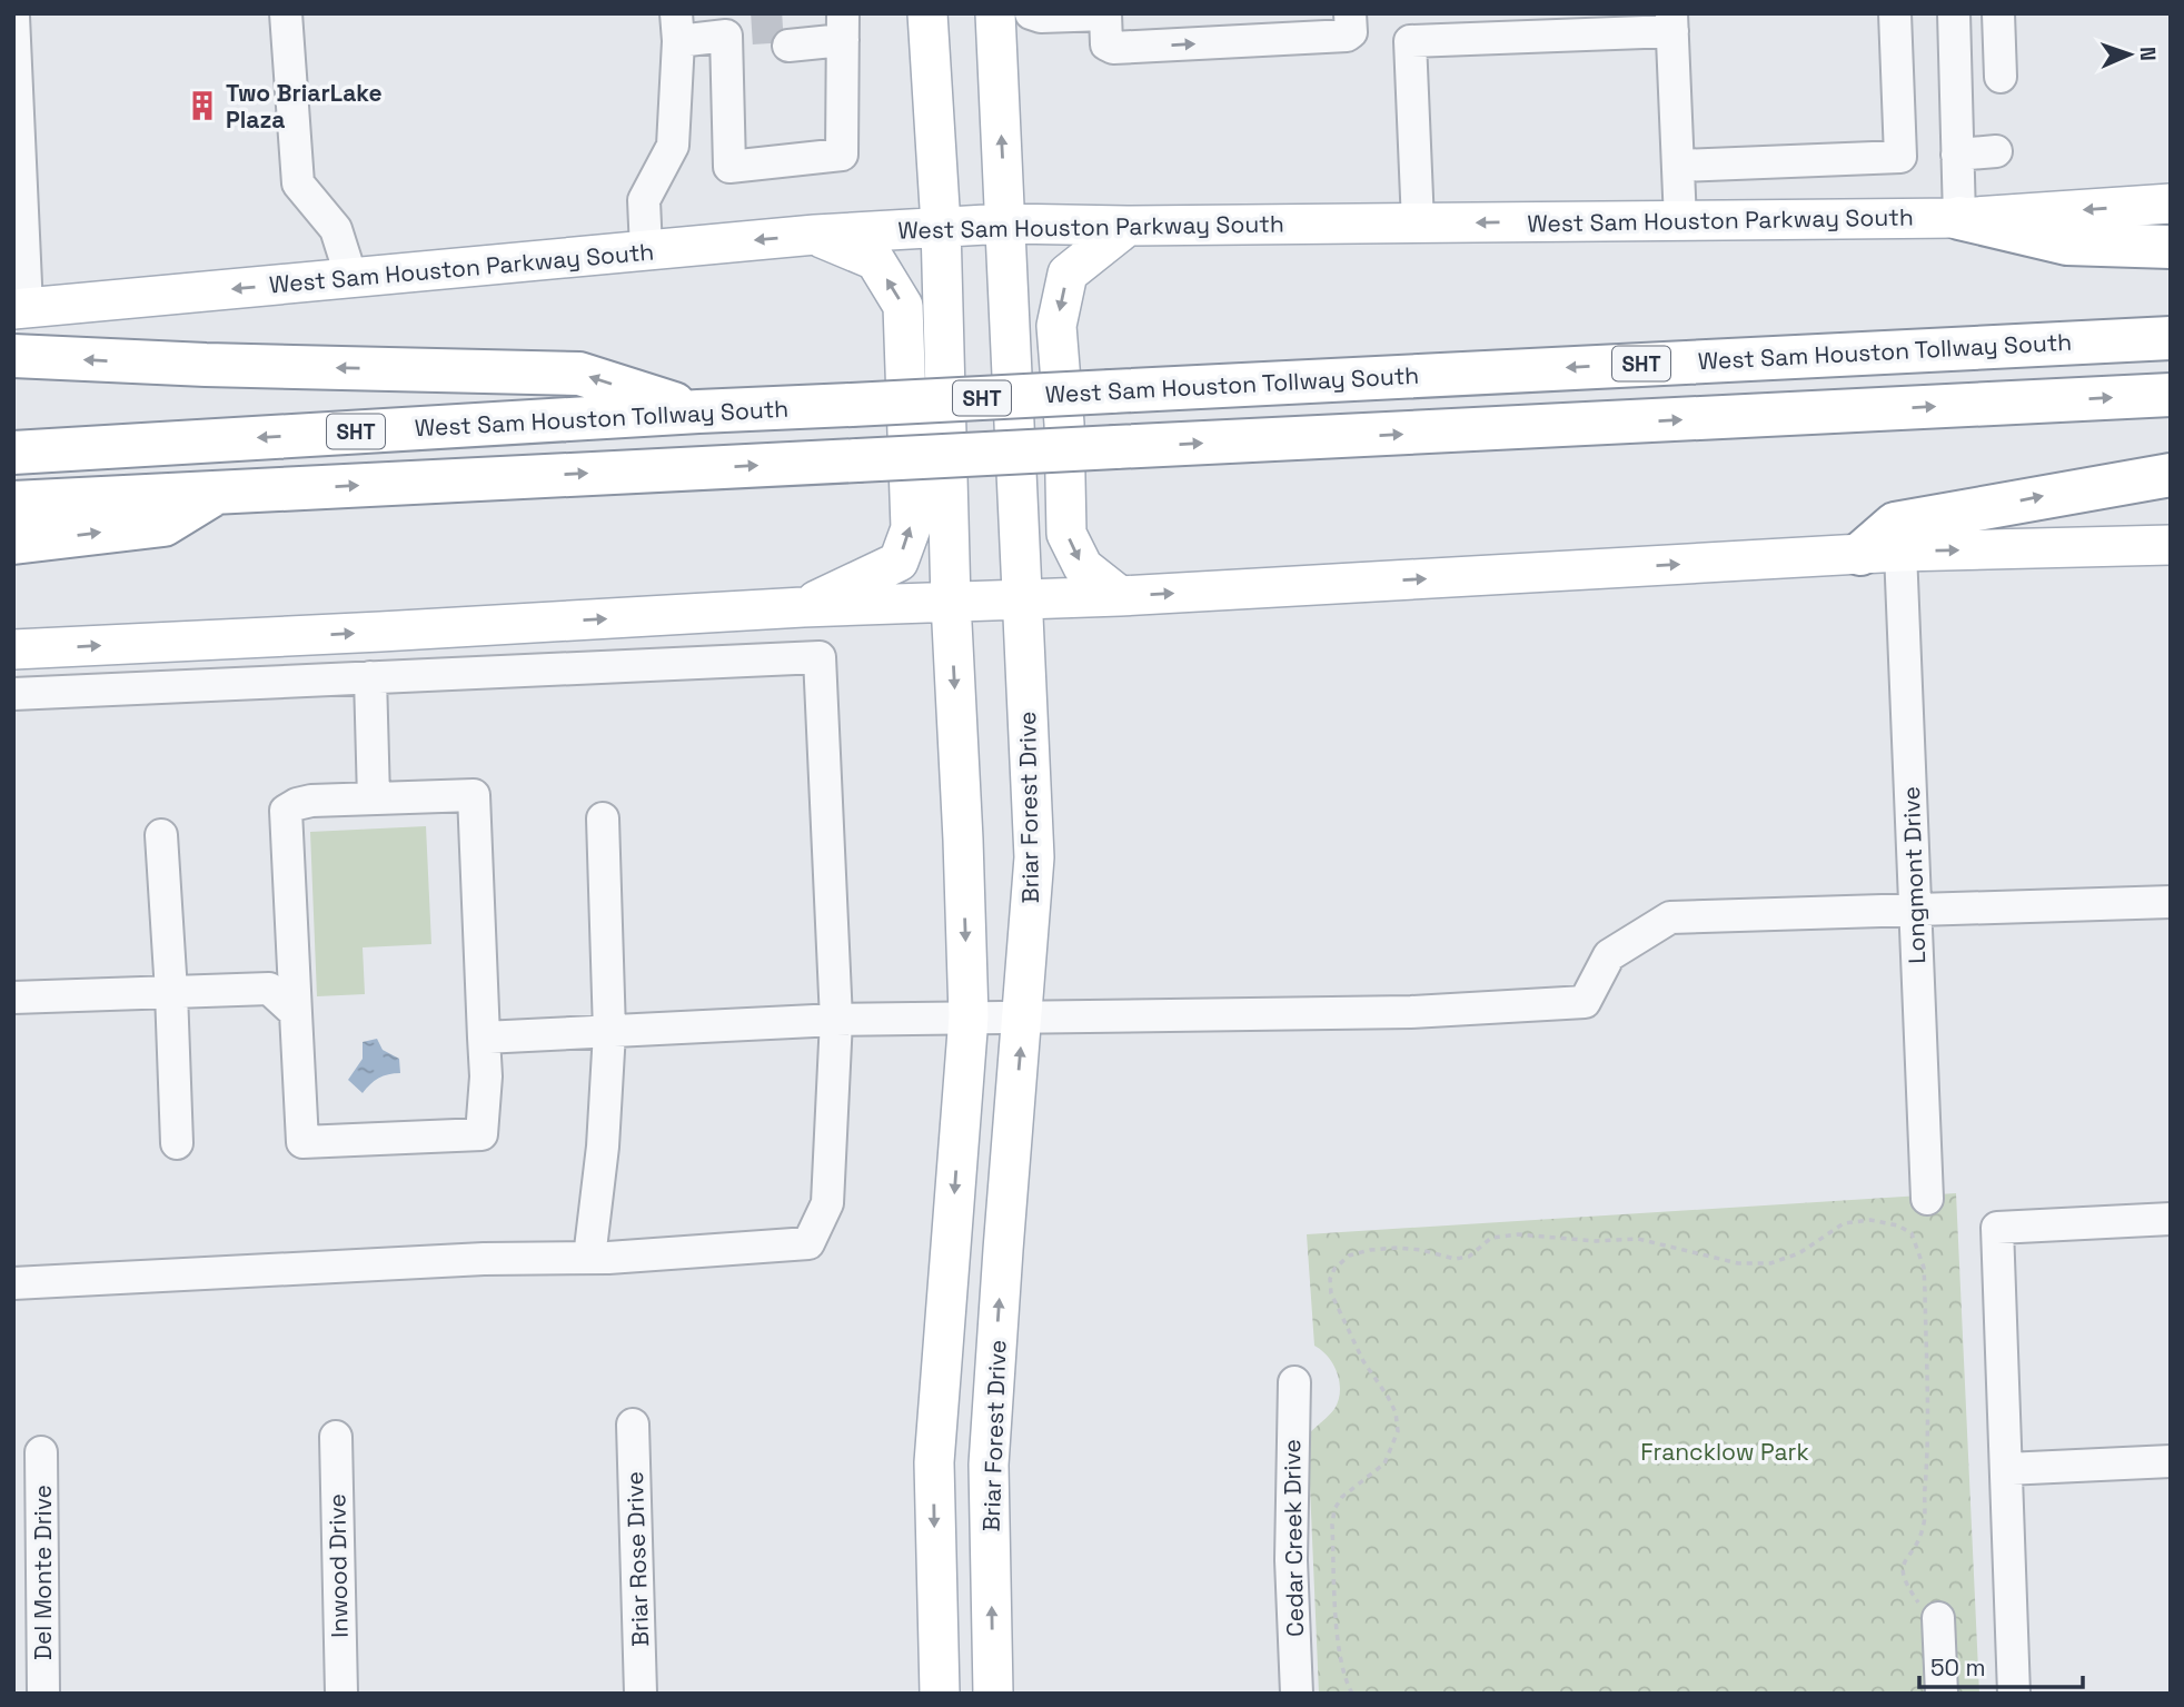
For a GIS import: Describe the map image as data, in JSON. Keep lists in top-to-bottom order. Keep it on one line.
{"streets":{"highway":["West Sam Houston Tollway South","SHT"],"main road":["West Sam Houston Parkway South","Briar Forest Drive"],"street":["Longmont Drive","Cedar Creek Drive","Briar Rose Drive","Inwood Drive","Del Monte Drive"]},"crossings":[["West Sam Houston Parkway South","Briar Forest Drive"]],"parks":["Francklow Park"],"places":{"building":["Two BriarLake Plaza"]},"scale_bar":"50 m","north":"right"}
